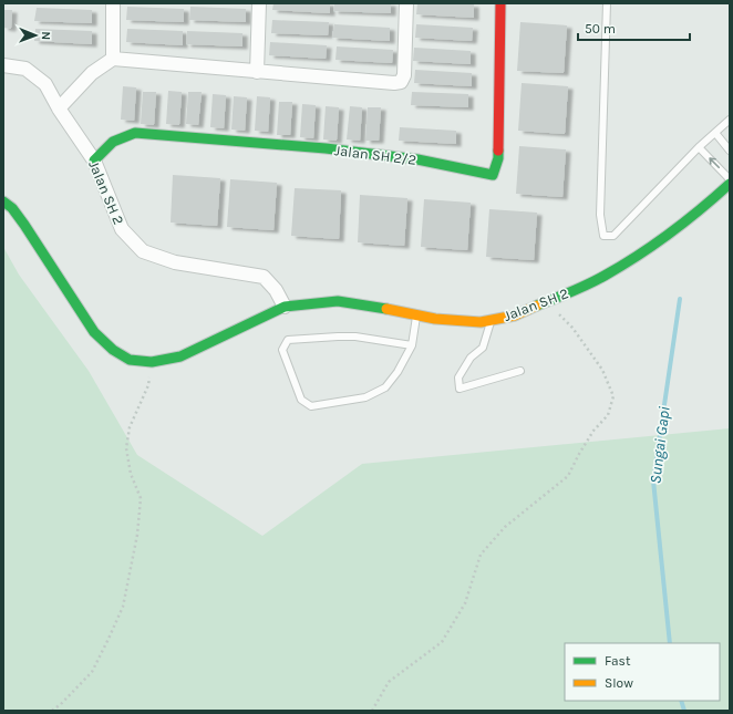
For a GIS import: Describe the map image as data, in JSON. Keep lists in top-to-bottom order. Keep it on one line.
{"streets":{"street":["Jalan SH 2/2","Jalan SH 2"]},"crossings":[["Jalan SH 2/2","Jalan SH 2"]],"water":["Sungai Gapi"],"legend":["Fast","Slow"],"scale_bar":"50 m","north":"right"}
